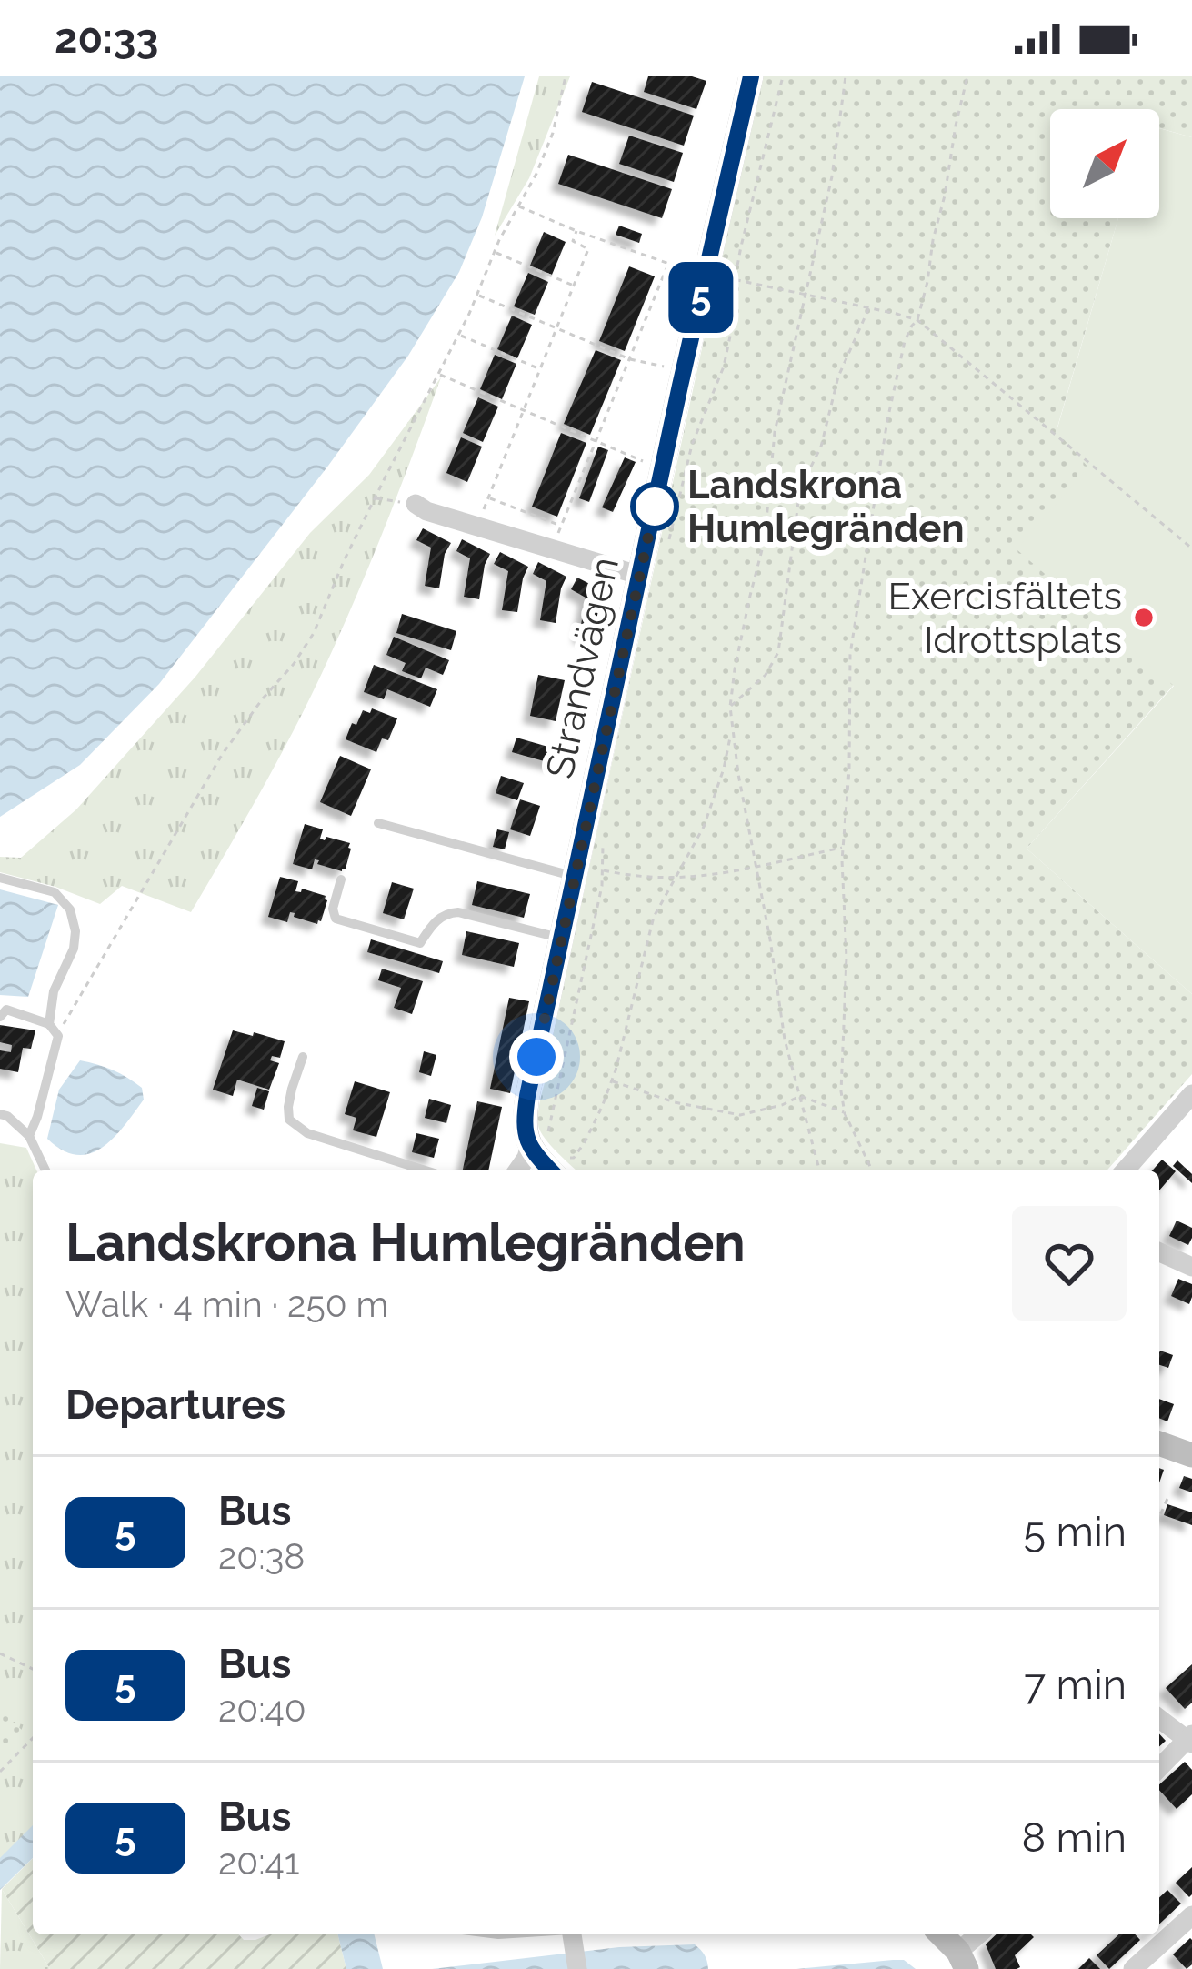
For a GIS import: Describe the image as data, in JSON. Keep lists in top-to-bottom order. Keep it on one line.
{"streets":{"street":["Strandvägen"]},"places":["Landskrona Humlegränden","Exercisfältets Idrottsplats"],"lines":["bus line 5"],"north":"top right","page":{"status":"20:33","on_map":"5","heading":[["Landskrona Humlegränden","Walk · 4 min · 250 m"],"Departures"],"list":[{"mark":"5","name":"Bus","note":"20:38","value":"5 min"},{"mark":"5","name":"Bus","note":"20:40","value":"7 min"},{"mark":"5","name":"Bus","note":"20:41","value":"8 min"}]}}
